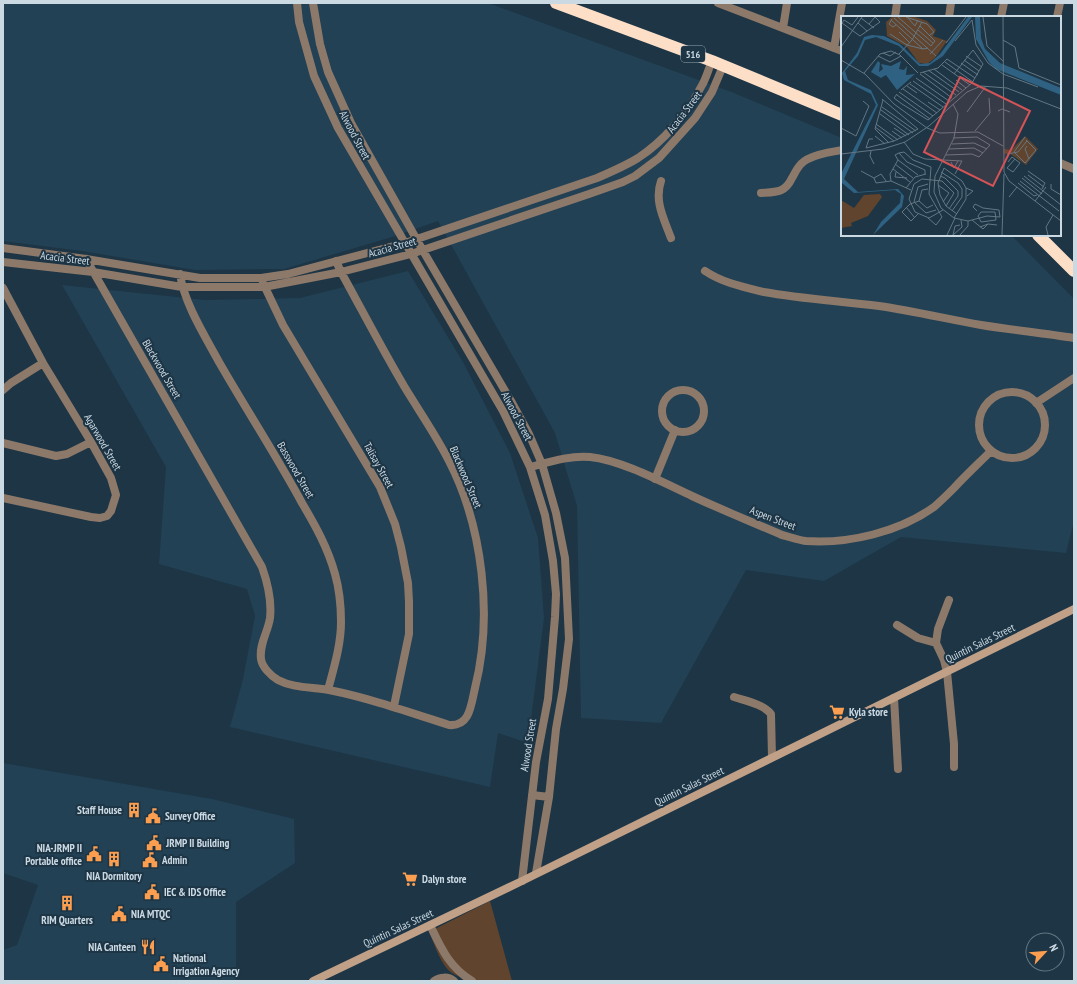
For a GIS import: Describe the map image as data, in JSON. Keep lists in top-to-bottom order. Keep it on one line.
{"streets":{"highway":["516"],"main road":["Quintin Salas Street"],"street":["Acacia Street","Alwood Street","Blackwood Street","Agarwood Street","Talisay Street","Basswood Street","Aspen Street"]},"crossings":[["516","Acacia Street"],["Acacia Street","Alwood Street"],["Acacia Street","Blackwood Street"],["Acacia Street","Talisay Street"],["Acacia Street","Basswood Street"],["Alwood Street","Aspen Street"],["Alwood Street","Quintin Salas Street"],["Blackwood Street","Talisay Street"],["Blackwood Street","Basswood Street"]],"places":{"supermarket":["Kyla store","Dalyn store"],"building":["Staff House","NIA Dormitory","RIM Quarters"],"public building":["Survey Office","JRMP II Building","NIA-JRMP II Portable office","Admin","IEC & IDS Office","NIA MTQC","National Irrigation Agency"],"restaurant":["NIA Canteen"]},"north":"top right"}
